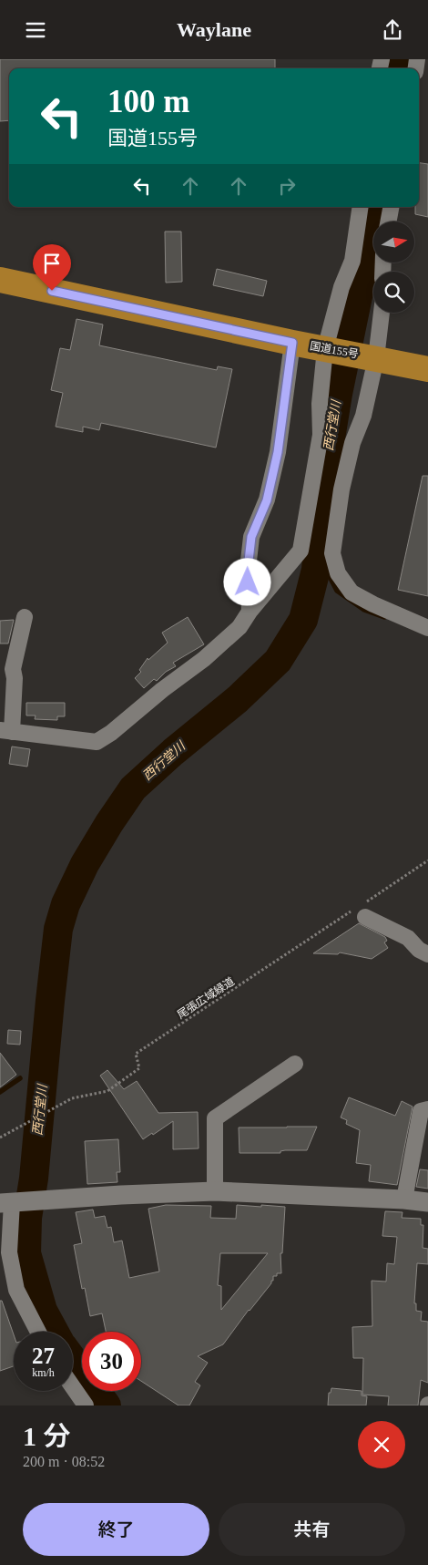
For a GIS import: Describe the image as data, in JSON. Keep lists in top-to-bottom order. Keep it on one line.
{"streets":{"highway":["国道155号"],"path":["尾張広域緑道"]},"water":["西行堂川"],"north":"right","page":{"header":"Waylane","turn":["100 m","国道155号"],"speed":"27 km/h","limit":"30","heading":["1 分","200 m · 08:52"],"buttons":["終了","共有"]}}
